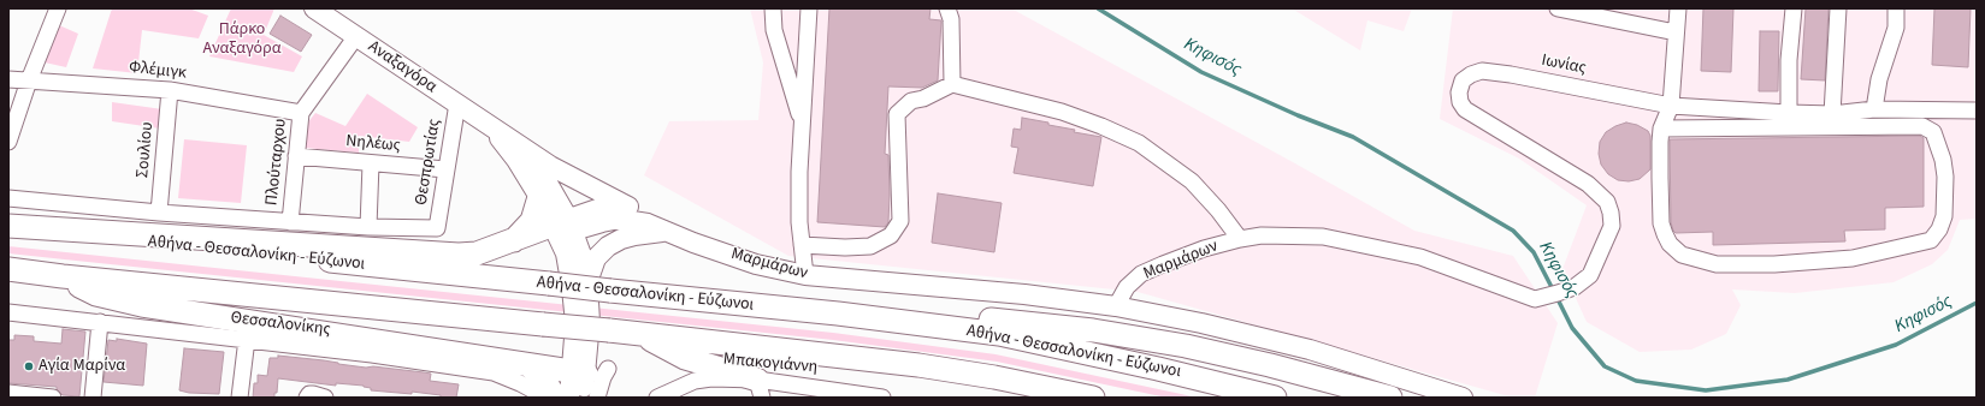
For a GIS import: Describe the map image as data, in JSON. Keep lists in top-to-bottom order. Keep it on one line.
{"streets":{"highway":["Αθήνα - Θεσσαλονίκη - Εύζωνοι"],"main road":["Αναξαγόρα","Μαρμάρων"],"street":["Ιωνίας","Φλέμιγκ","Νηλέως","Σουλίου","Πλούταρχου","Θεσπρωτίας","Θεσσαλονίκης","Μπακογιάννη"]},"crossings":[["Ιωνίας","Μαρμάρων"],["Αναξαγόρα","Πλούταρχου"],["Αναξαγόρα","Θεσπρωτίας"],["Αναξαγόρα","Μαρμάρων"],["Φλέμιγκ","Σουλίου"],["Φλέμιγκ","Πλούταρχου"],["Νηλέως","Πλούταρχου"],["Νηλέως","Θεσπρωτίας"]],"water":["Κηφισός"],"parks":["Πάρκο Αναξαγόρα"],"places":["Αγία Μαρίνα"]}
